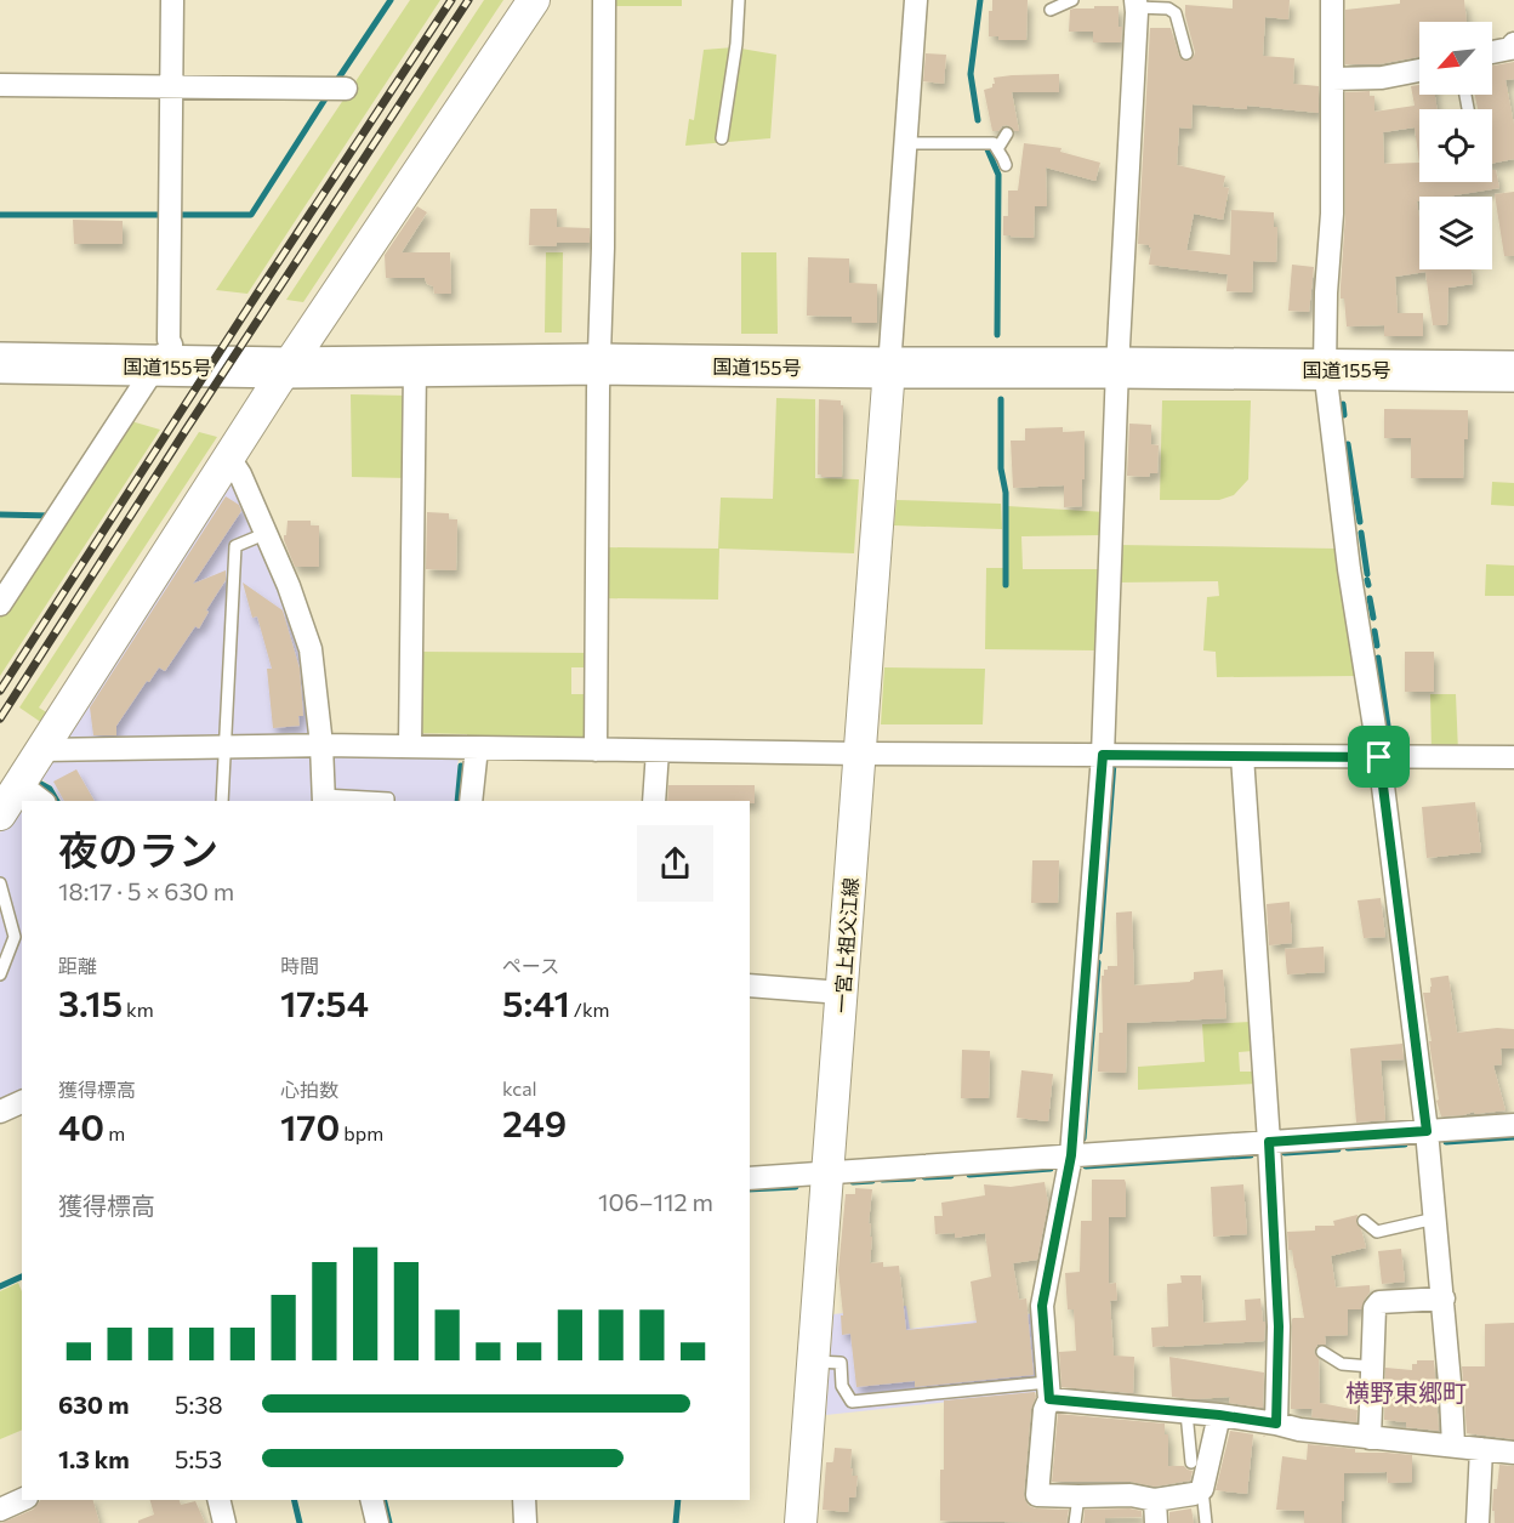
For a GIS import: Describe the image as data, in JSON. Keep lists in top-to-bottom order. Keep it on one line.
{"streets":{"highway":["国道155号"],"main road":["一宮上祖父江線"]},"crossings":[["国道155号","一宮上祖父江線"]],"districts":["横野東郷町"],"north":"bottom left","page":{"heading":["夜のラン","18:17 · 5 × 630 m"],"stats":[["距離","3.15 km"],["時間","17:54"],["ペース","5:41 /km"],["獲得標高","40 m"],["心拍数","170 bpm"],["kcal","249"]],"chart":["獲得標高","106–112 m"],"list":[{"name":"630 m","note":"5:38"},{"name":"1.3 km","note":"5:53"}]}}
